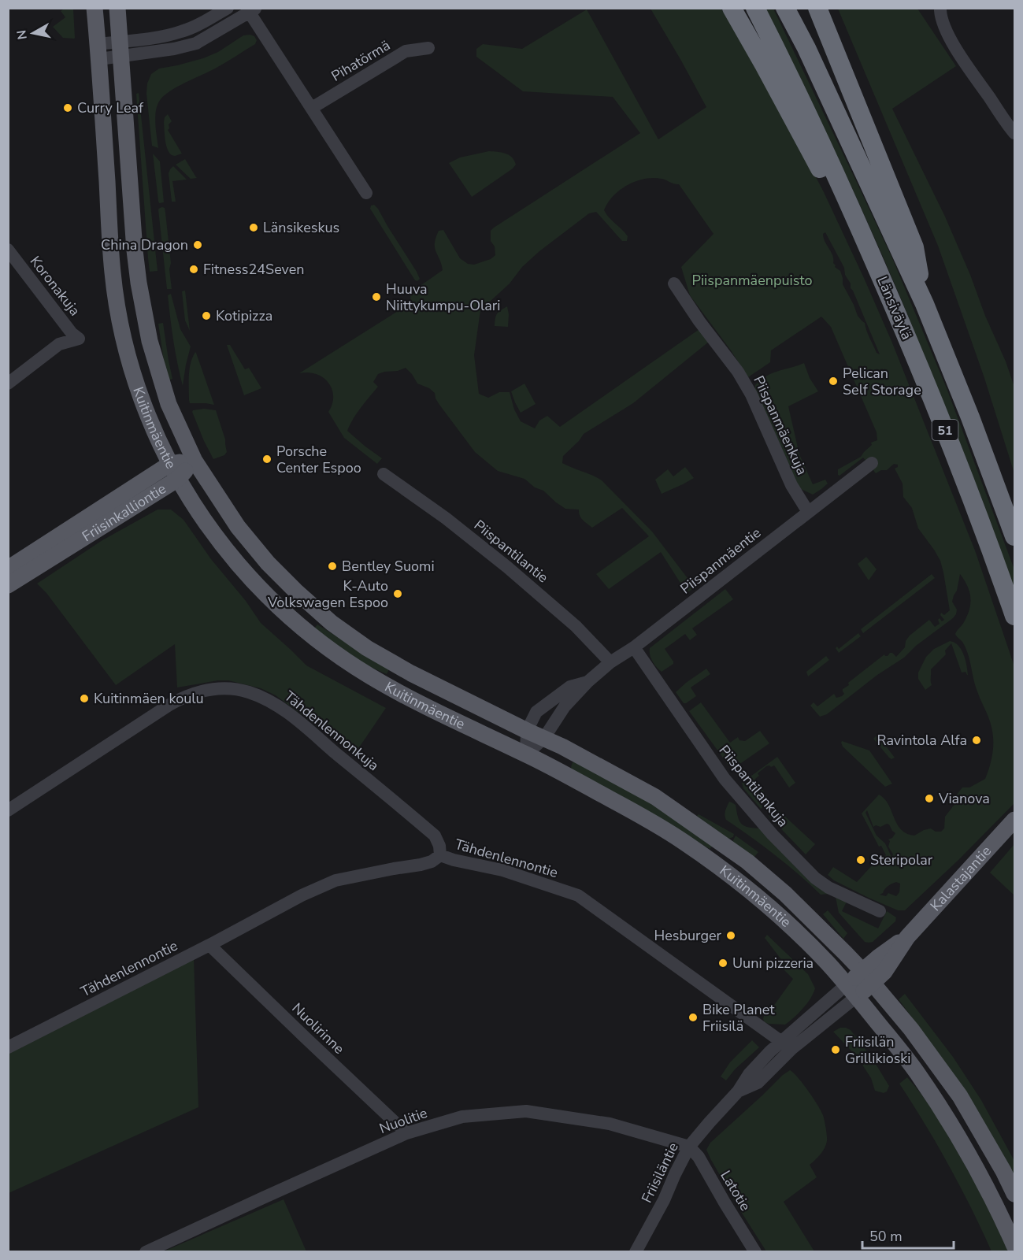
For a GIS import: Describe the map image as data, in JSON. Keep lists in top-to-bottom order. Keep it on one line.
{"streets":{"highway":["Länsiväylä","51"],"main road":["Kuitinmäentie","Friisinkalliontie","Kalastajantie"],"street":["Pihatörmä","Koronakuja","Piispanmäenkuja","Piispantilantie","Piispanmäentie","Tähdenlennonkuja","Piispantilankuja","Tähdenlennontie","Nuolirinne","Nuolitie","Friisiläntie","Latotie"]},"crossings":[["Piispanmäenkuja","Piispanmäentie"],["Kuitinmäentie","Friisinkalliontie"],["Kuitinmäentie","Piispanmäentie"],["Kuitinmäentie","Kalastajantie"],["Kuitinmäentie","Friisiläntie"],["Piispantilantie","Piispanmäentie"],["Piispanmäentie","Piispantilankuja"],["Tähdenlennonkuja","Tähdenlennontie"],["Tähdenlennontie","Nuolirinne"],["Tähdenlennontie","Friisiläntie"],["Kalastajantie","Friisiläntie"],["Nuolirinne","Nuolitie"],["Nuolitie","Friisiläntie"],["Nuolitie","Latotie"],["Friisiläntie","Latotie"]],"parks":["Piispanmäenpuisto"],"places":["Curry Leaf","Länsikeskus","China Dragon","Fitness24Seven","Huuva Niittykumpu-Olari","Kotipizza","Pelican Self Storage","Porsche Center Espoo","Bentley Suomi","K-Auto Volkswagen Espoo","Kuitinmäen koulu","Ravintola Alfa","Vianova","Steripolar","Hesburger","Uuni pizzeria","Bike Planet Friisilä","Friisilän Grillikioski"],"scale_bar":"50 m","north":"left"}
